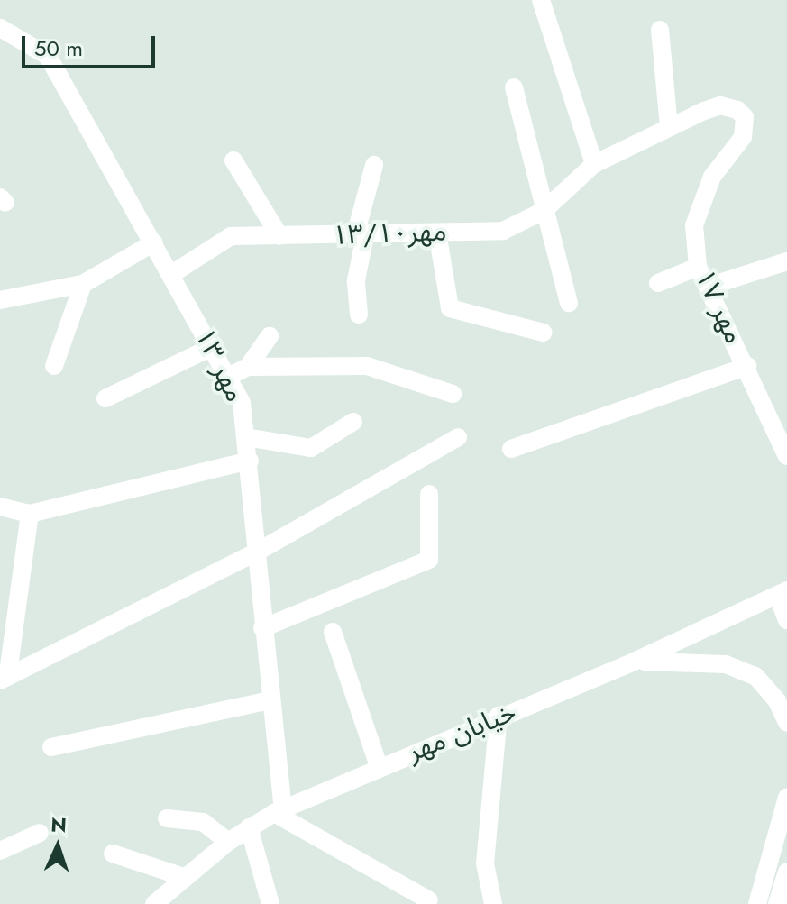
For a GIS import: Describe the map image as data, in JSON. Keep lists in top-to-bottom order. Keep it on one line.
{"streets":{"street":["مهر۱۳/۱۰","مهر ۱۷","مهر ۱۳","خیابان مهر"]},"crossings":[["مهر۱۳/۱۰","مهر ۱۷"],["مهر۱۳/۱۰","مهر ۱۳"],["مهر ۱۳","خیابان مهر"]],"scale_bar":"50 m","north":"top"}
